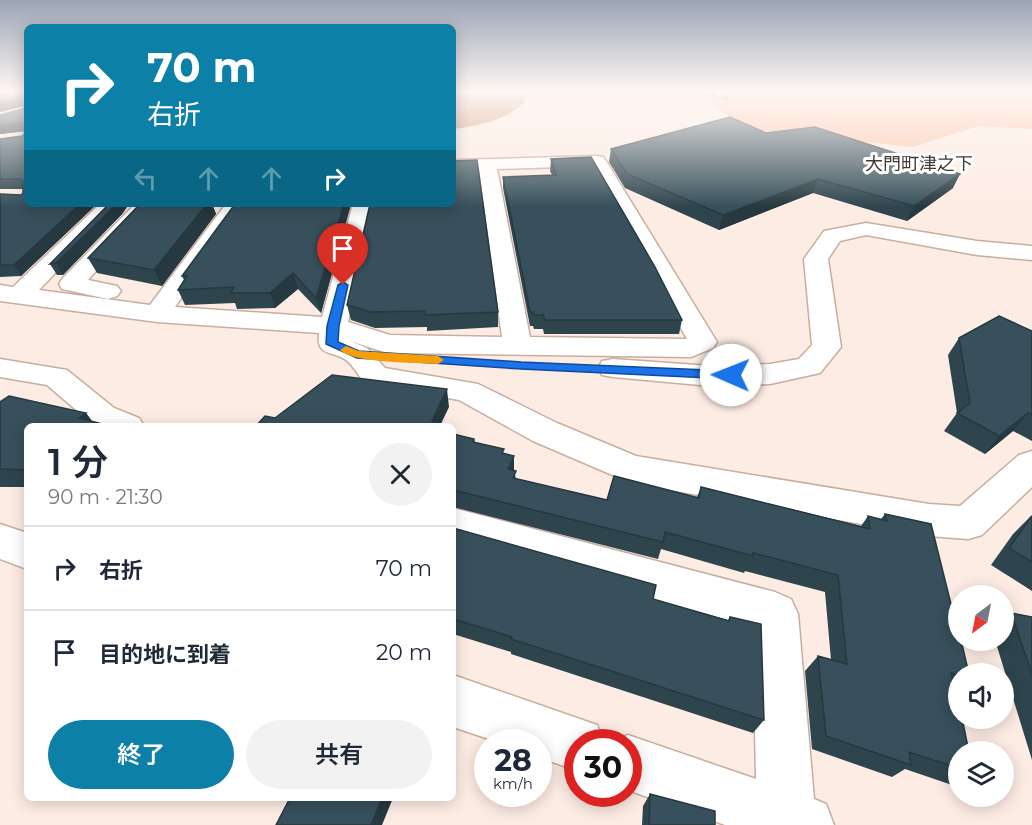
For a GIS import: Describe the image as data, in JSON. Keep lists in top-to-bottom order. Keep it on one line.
{"districts":["大門町津之下"],"north":"bottom left","page":{"turn":["70 m","右折"],"heading":["1 分","90 m · 21:30"],"list":[{"name":"右折","value":"70 m"},{"name":"目的地に到着","value":"20 m"}],"buttons":["終了","共有"],"speed":"28 km/h","limit":"30"}}
